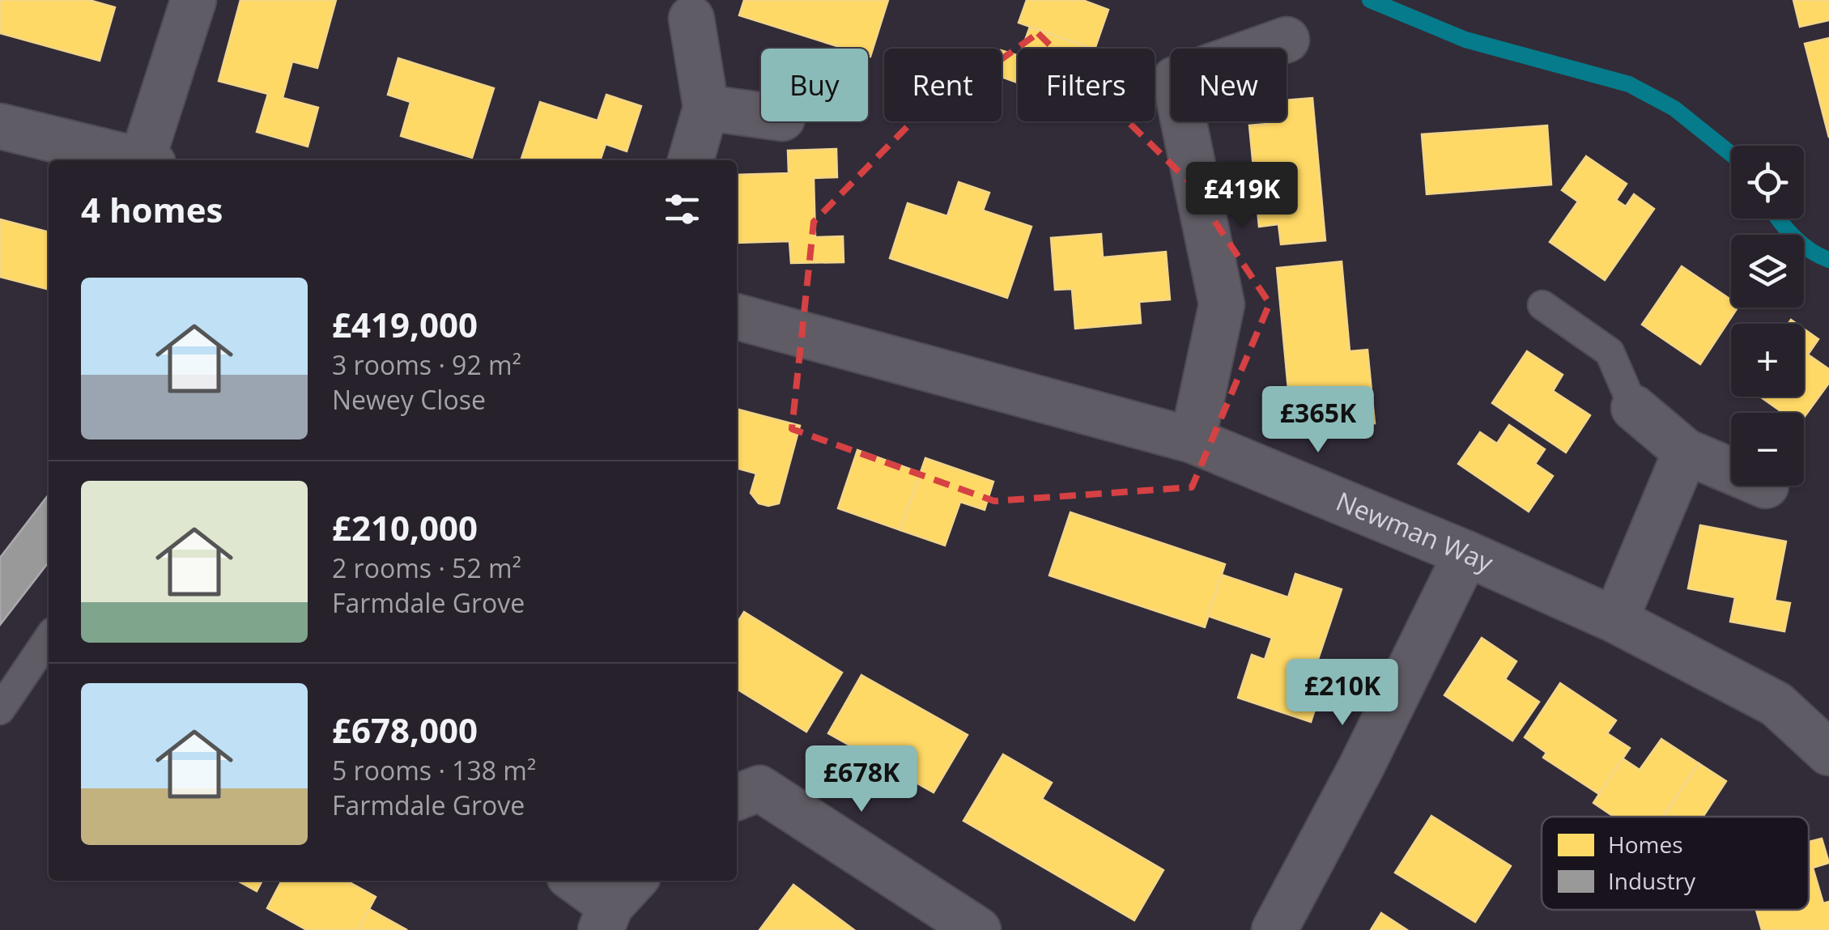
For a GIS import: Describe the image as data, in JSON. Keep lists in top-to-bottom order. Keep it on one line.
{"streets":{"street":["Newman Way"]},"legend":["Homes","Industry"],"page":{"chip":["Buy","Rent","Filters","New"],"map_buttons":["+","−"],"heading":"4 homes","price":["£419K","£365K","£210K","£678K"],"list":[{"name":"£419,000","note":"3 rooms · 92 m² · Newey Close"},{"name":"£210,000","note":"2 rooms · 52 m² · Farmdale Grove"},{"name":"£678,000","note":"5 rooms · 138 m² · Farmdale Grove"}]}}
